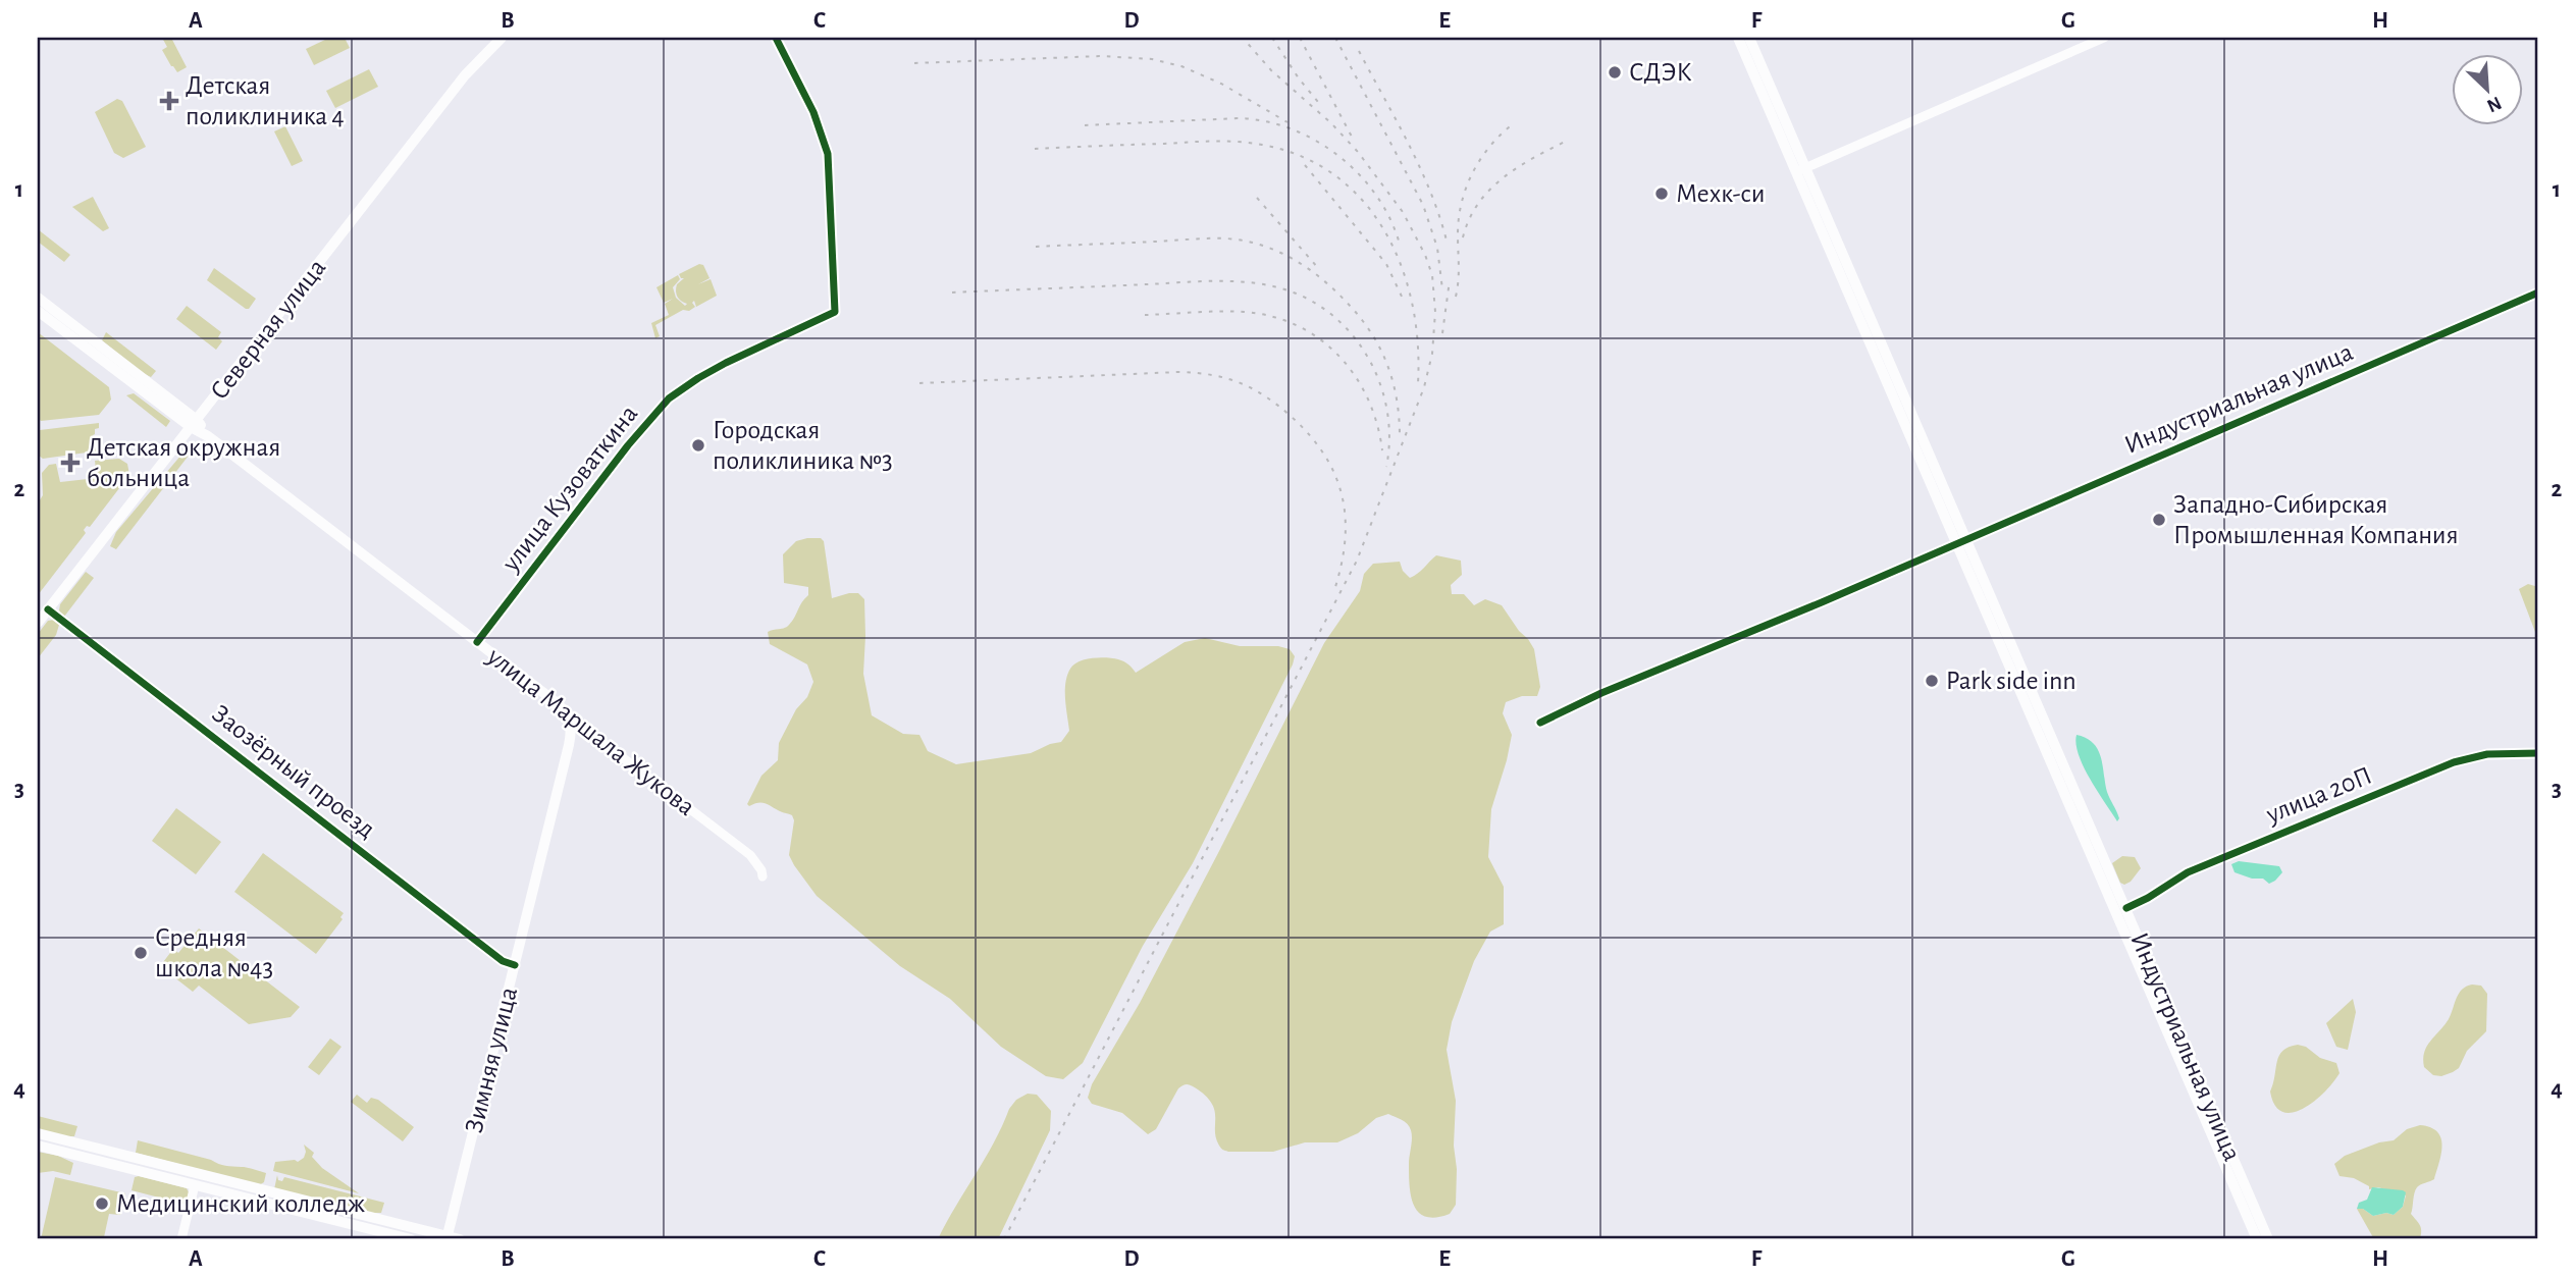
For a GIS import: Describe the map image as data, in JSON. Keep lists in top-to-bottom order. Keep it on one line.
{"streets":{"main road":["Северная улица","Индустриальная улица","улица Маршала Жукова","Зимняя улица"],"street":["улица Кузоваткина","Заозёрный проезд","улица 20П"]},"crossings":[["Северная улица","улица Маршала Жукова"],["Северная улица","Заозёрный проезд"],["Индустриальная улица","улица 20П"],["улица Кузоваткина","улица Маршала Жукова"],["улица Маршала Жукова","Зимняя улица"],["Заозёрный проезд","Зимняя улица"]],"places":{"other":["СДЭК","Мехк-си","Городская поликлиника №3","Западно-Сибирская Промышленная Компания","Park side inn","Средняя школа №43","Медицинский колледж"],"health":["Детская поликлиника 4","Детская окружная больница"]},"north":"bottom right","grid":{"columns":["A","B","C","D","E","F","G","H"],"rows":["1","2","3","4"]}}
